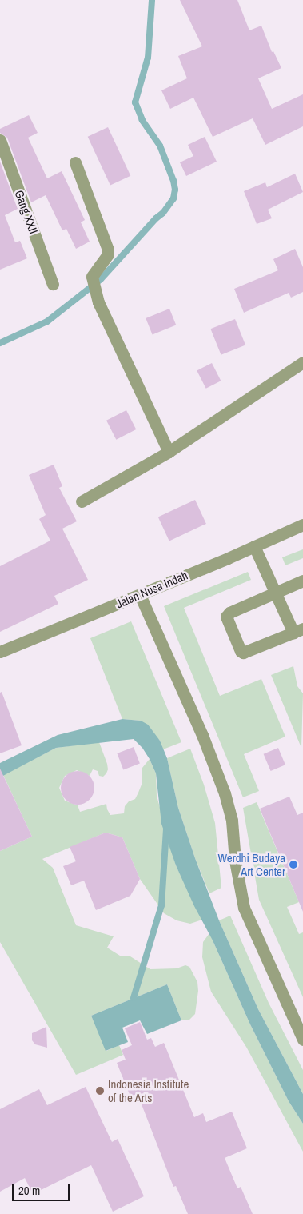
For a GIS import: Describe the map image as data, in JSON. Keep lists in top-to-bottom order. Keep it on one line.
{"streets":{"street":["Gang XXII","Jalan Nusa Indah"]},"places":["Werdhi Budaya Art Center","Indonesia Institute of the Arts"],"scale_bar":"20 m"}
